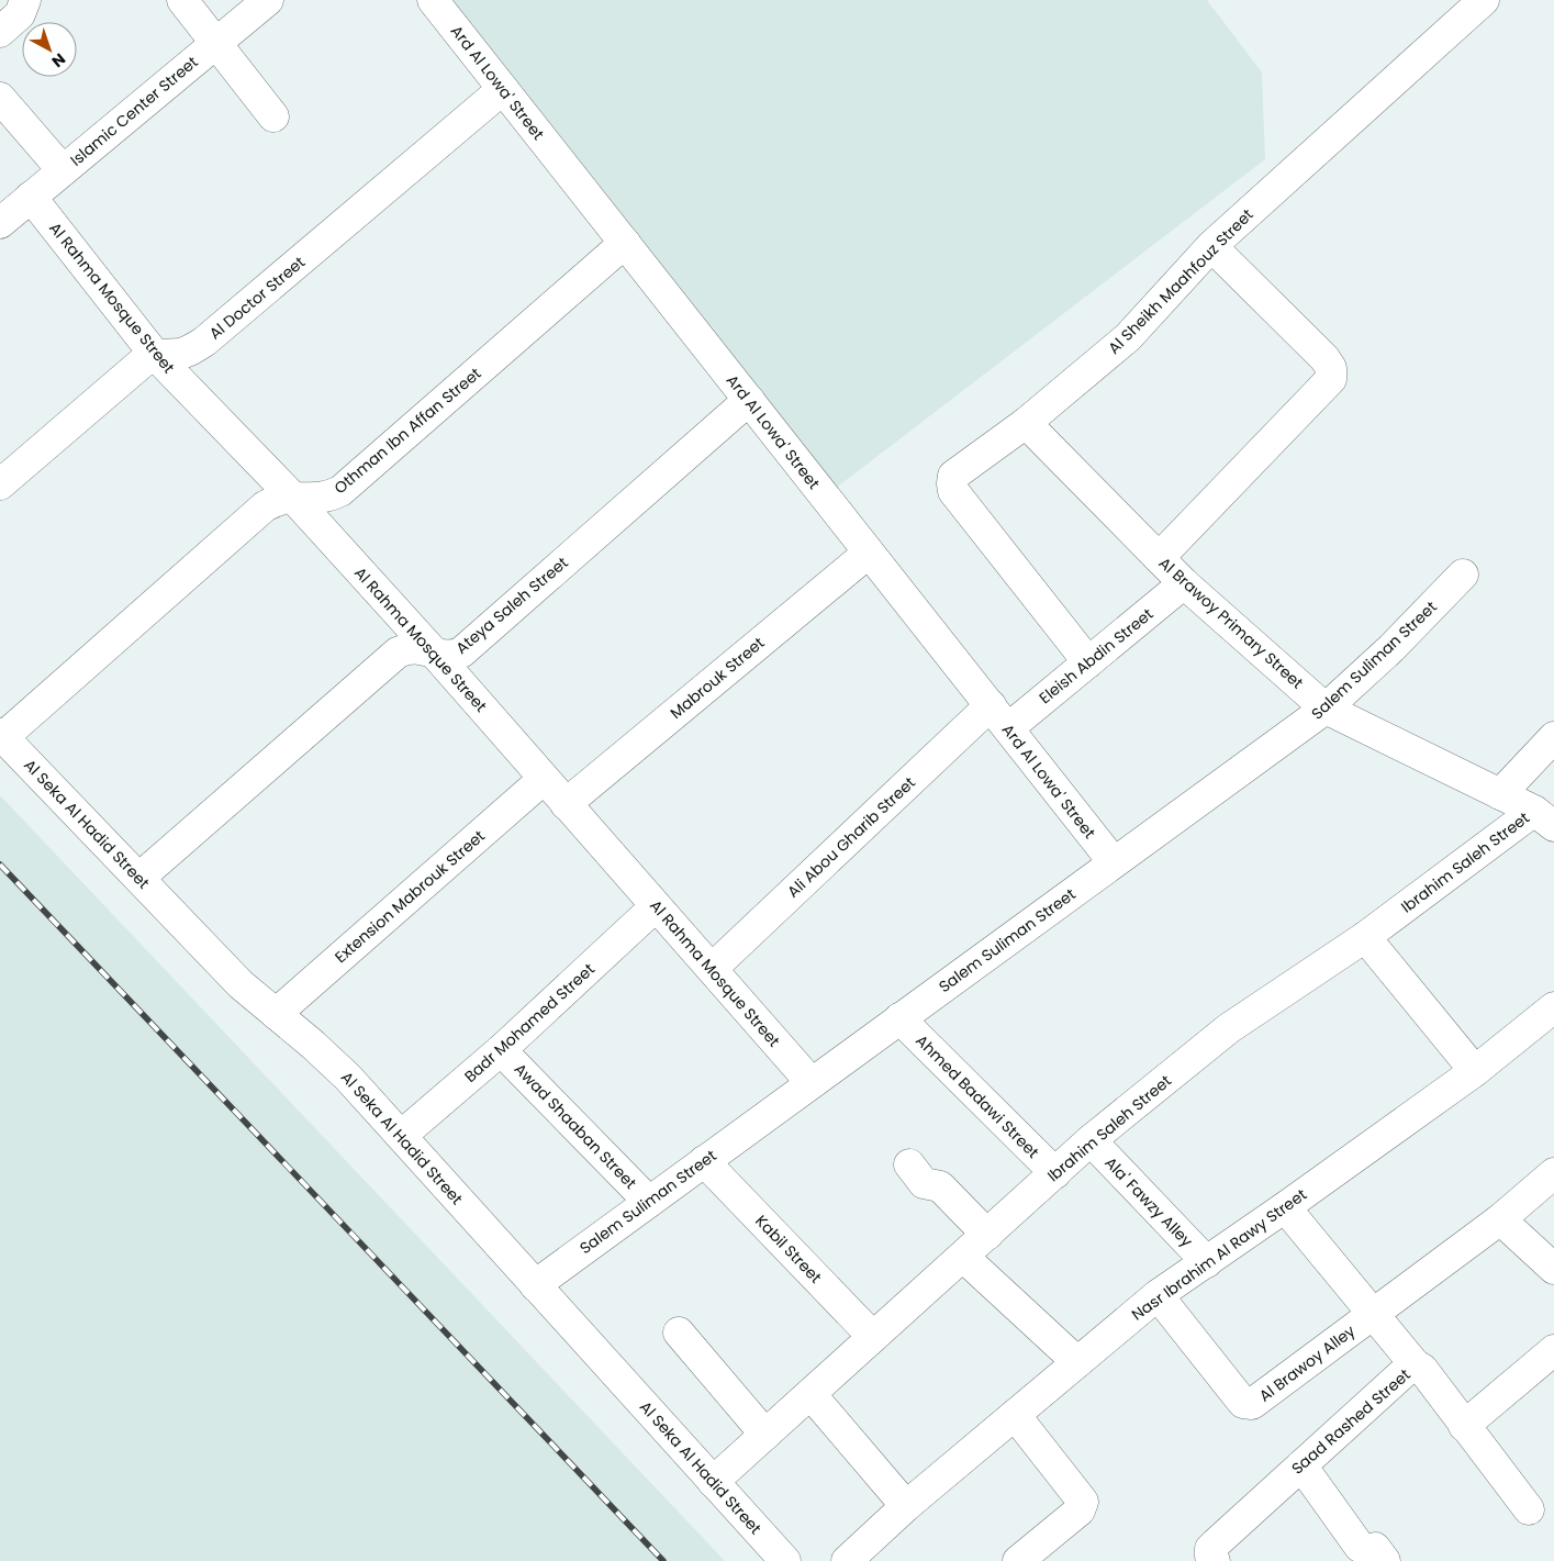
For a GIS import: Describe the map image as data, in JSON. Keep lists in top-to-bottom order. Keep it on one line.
{"streets":{"street":["Ard Al Lowa' Street","Islamic Center Street","Al Sheikh Maahfouz Street","Al Rahma Mosque Street","Al Doctor Street","Othman Ibn Affan Street","Ateya Saleh Street","Al Brawoy Primary Street","Eleish Abdin Street","Salem Suliman Street","Mabrouk Street","Al Seka Al Hadid Street","Ali Abou Gharib Street","Ibrahim Saleh Street","Extension Mabrouk Street","Badr Mohamed Street","Ahmed Badawi Street","Awad Shaaban Street","Ala' Fawzy Alley","Kabil Street","Nasr Ibrahim Al Rawy Street","Al Brawoy Alley","Saad Rashed Street"]},"crossings":[["Ard Al Lowa' Street","Al Doctor Street"],["Ard Al Lowa' Street","Othman Ibn Affan Street"],["Ard Al Lowa' Street","Ateya Saleh Street"],["Ard Al Lowa' Street","Eleish Abdin Street"],["Ard Al Lowa' Street","Salem Suliman Street"],["Ard Al Lowa' Street","Mabrouk Street"],["Ard Al Lowa' Street","Ali Abou Gharib Street"],["Islamic Center Street","Al Rahma Mosque Street"],["Al Sheikh Maahfouz Street","Al Brawoy Primary Street"],["Al Sheikh Maahfouz Street","Eleish Abdin Street"],["Al Rahma Mosque Street","Al Doctor Street"],["Al Rahma Mosque Street","Othman Ibn Affan Street"],["Al Rahma Mosque Street","Ateya Saleh Street"],["Al Rahma Mosque Street","Salem Suliman Street"],["Al Rahma Mosque Street","Mabrouk Street"],["Al Rahma Mosque Street","Ali Abou Gharib Street"],["Al Rahma Mosque Street","Extension Mabrouk Street"],["Al Rahma Mosque Street","Badr Mohamed Street"],["Othman Ibn Affan Street","Al Seka Al Hadid Street"],["Ateya Saleh Street","Al Seka Al Hadid Street"],["Al Brawoy Primary Street","Eleish Abdin Street"],["Al Brawoy Primary Street","Salem Suliman Street"],["Al Brawoy Primary Street","Ibrahim Saleh Street"],["Salem Suliman Street","Al Seka Al Hadid Street"],["Salem Suliman Street","Ahmed Badawi Street"],["Salem Suliman Street","Awad Shaaban Street"],["Salem Suliman Street","Kabil Street"],["Al Seka Al Hadid Street","Ibrahim Saleh Street"],["Al Seka Al Hadid Street","Extension Mabrouk Street"],["Al Seka Al Hadid Street","Badr Mohamed Street"],["Ibrahim Saleh Street","Ahmed Badawi Street"],["Ibrahim Saleh Street","Ala' Fawzy Alley"],["Ibrahim Saleh Street","Kabil Street"],["Badr Mohamed Street","Awad Shaaban Street"],["Ala' Fawzy Alley","Nasr Ibrahim Al Rawy Street"],["Nasr Ibrahim Al Rawy Street","Al Brawoy Alley"]],"north":"bottom right"}
